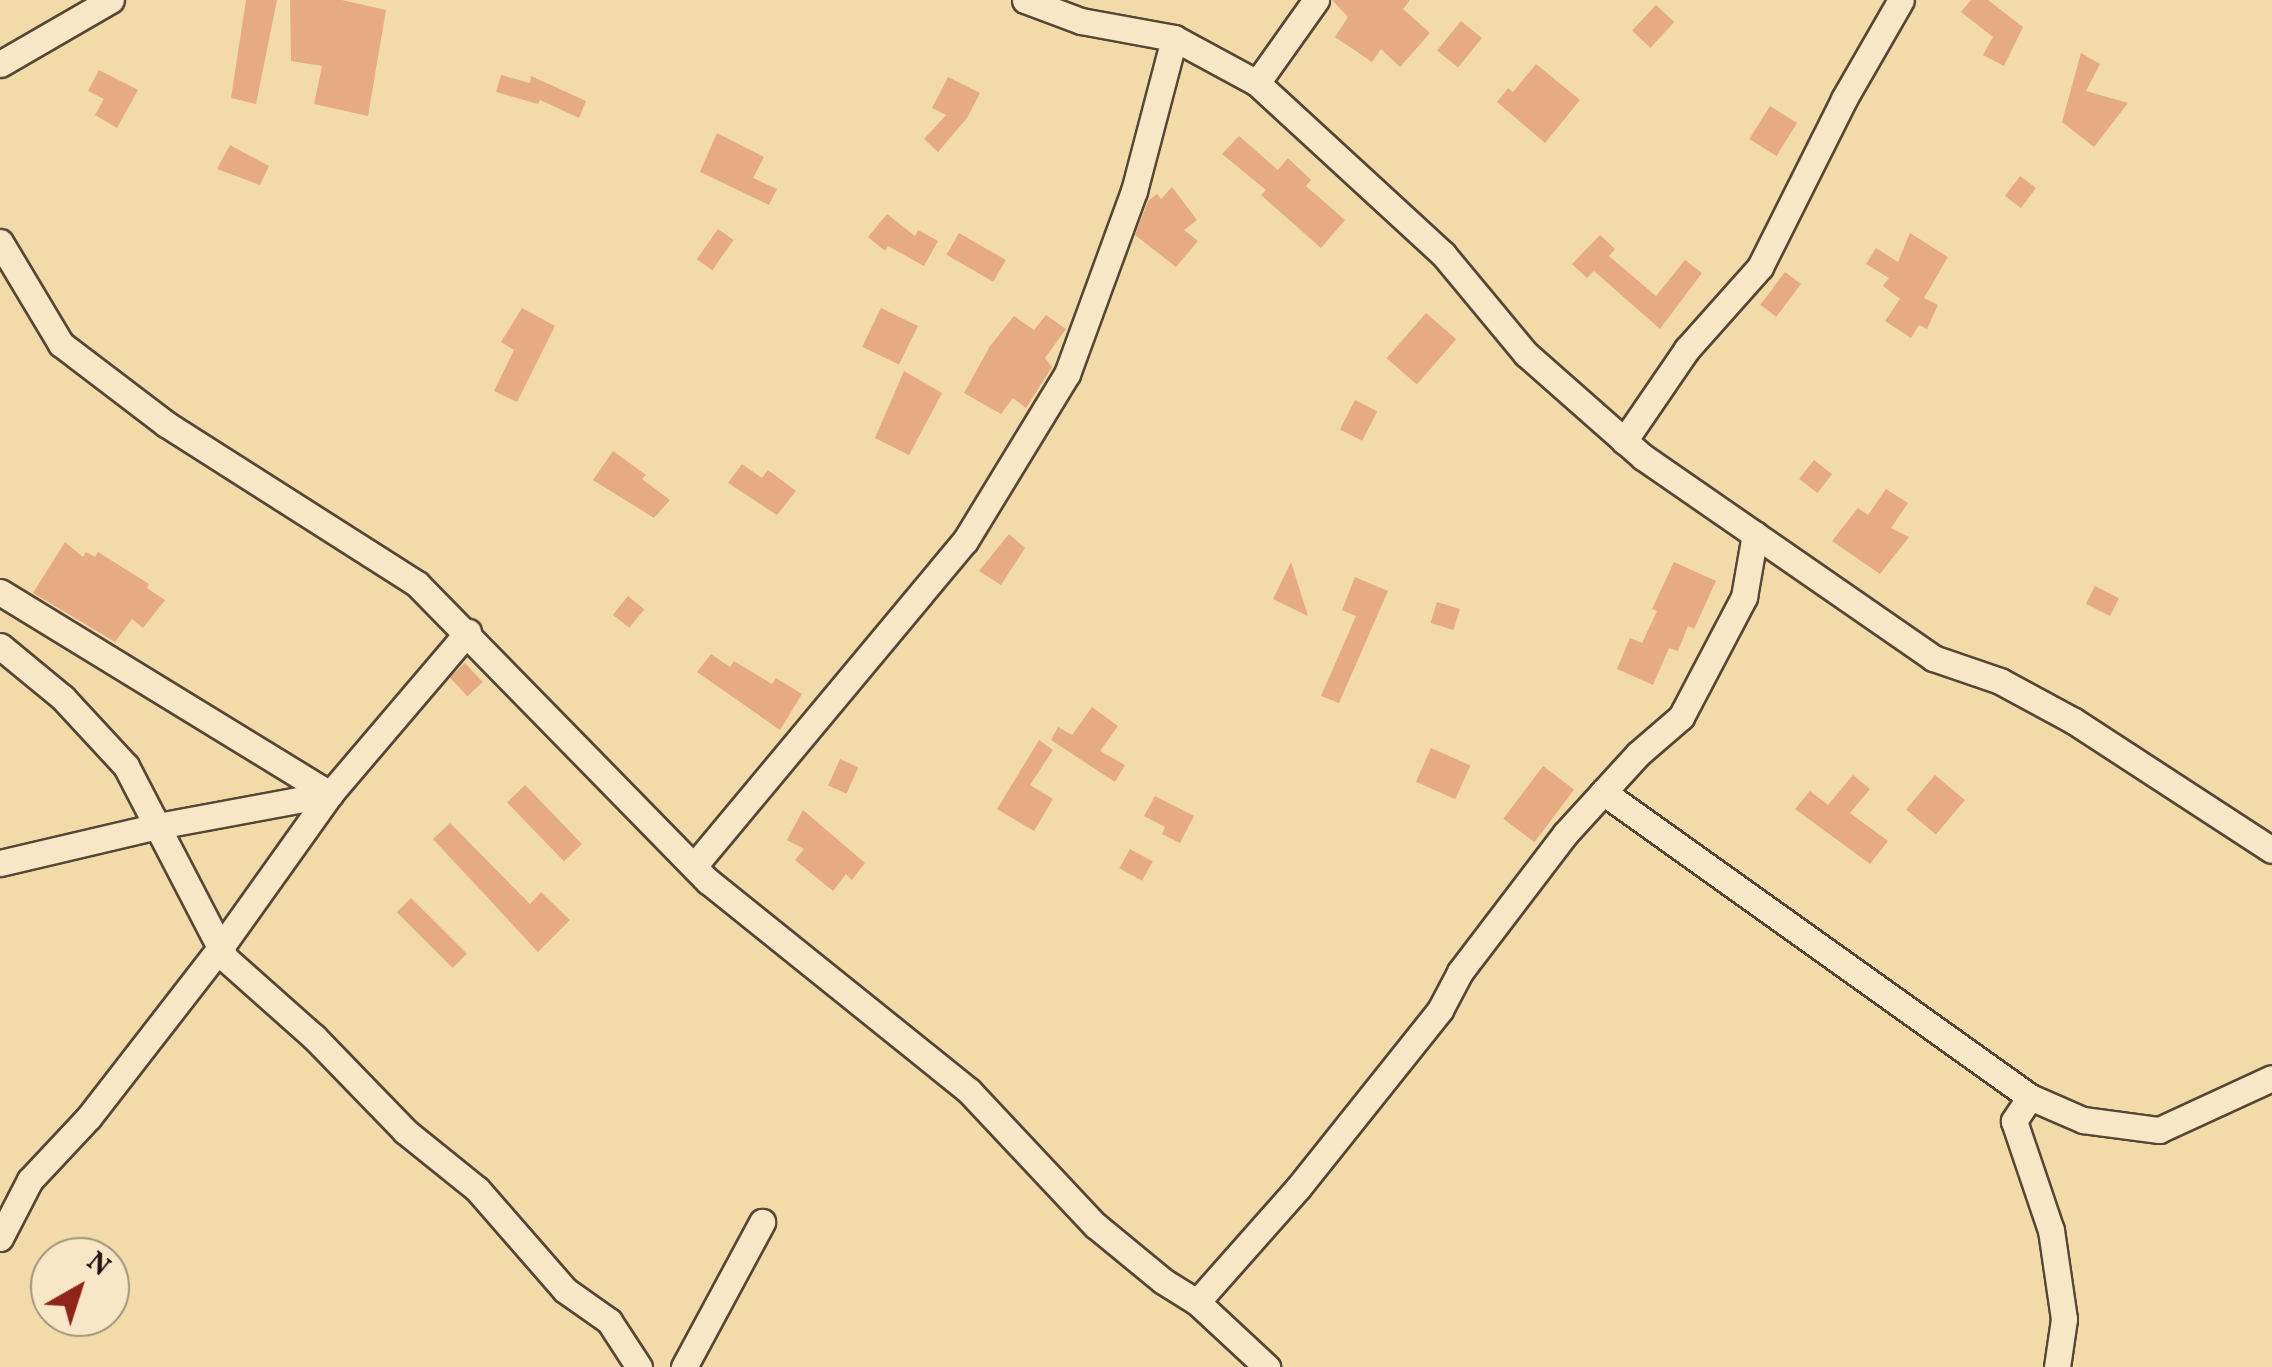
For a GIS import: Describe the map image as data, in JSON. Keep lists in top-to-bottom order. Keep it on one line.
{"north":"top right"}
